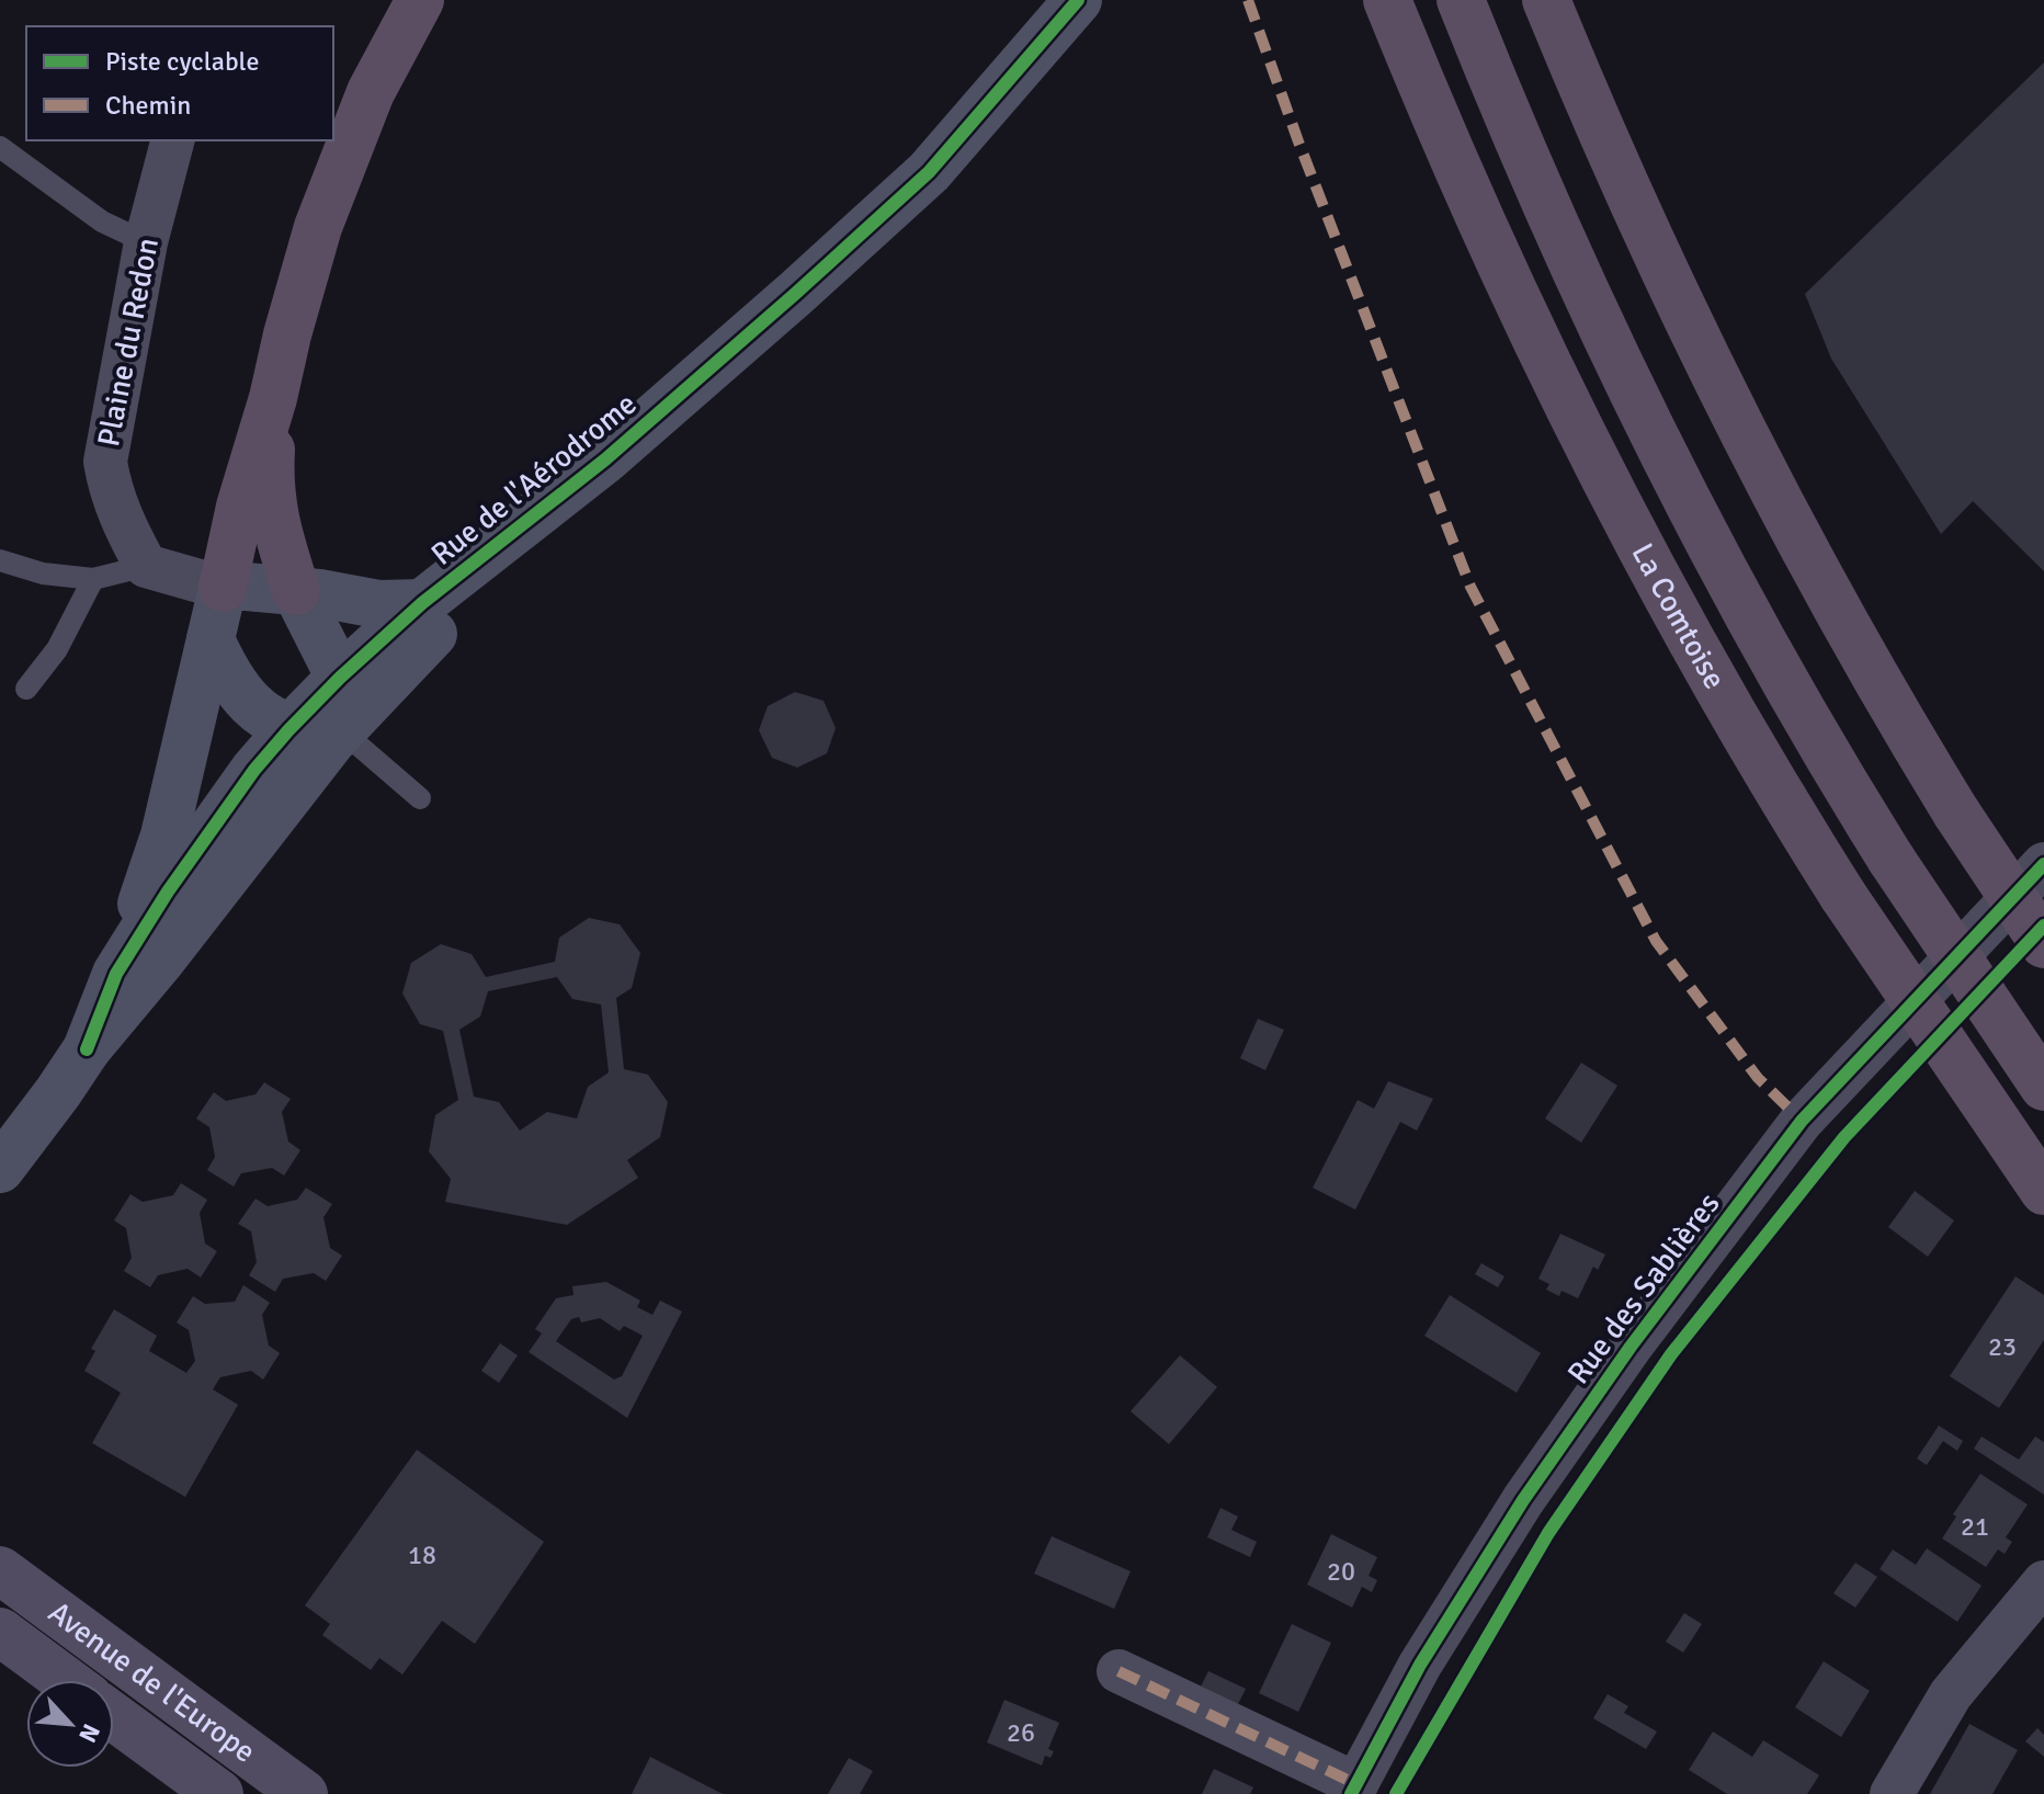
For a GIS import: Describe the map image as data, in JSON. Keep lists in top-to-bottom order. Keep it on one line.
{"streets":{"highway":["La Comtoise"],"main road":["Avenue de l'Europe"],"street":["Plaine du Redon","Rue de l'Aérodrome","Rue des Sablières"]},"house_numbers":["23","21","18","20","26"],"legend":["Piste cyclable","Chemin"],"north":"bottom right"}
